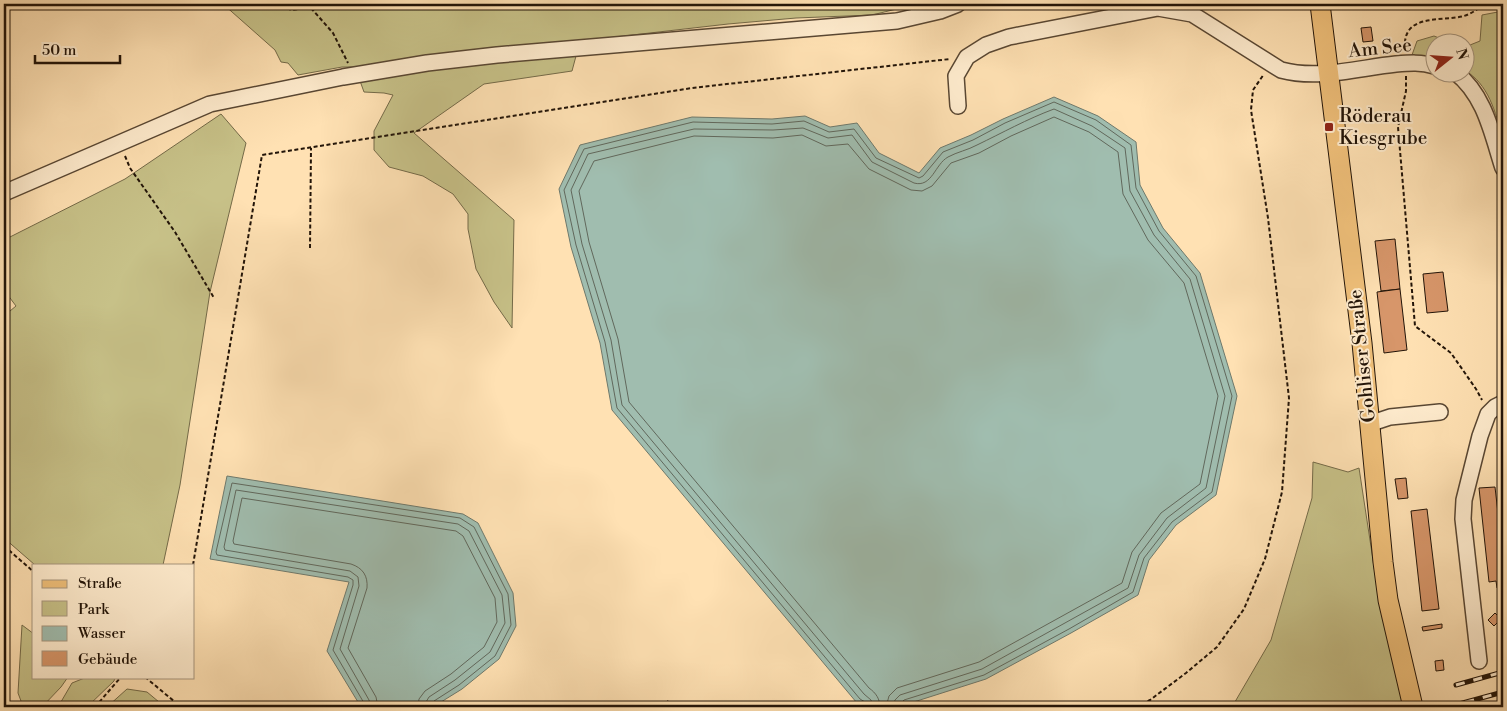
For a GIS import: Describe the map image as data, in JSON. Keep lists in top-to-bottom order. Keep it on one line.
{"streets":{"main road":["Gohliser Straße"],"street":["Am See"]},"crossings":[["Am See","Gohliser Straße"]],"places":{"transit":["Röderau Kiesgrube"]},"legend":["Straße","Park","Wasser","Gebäude"],"scale_bar":"50 m","north":"right"}
